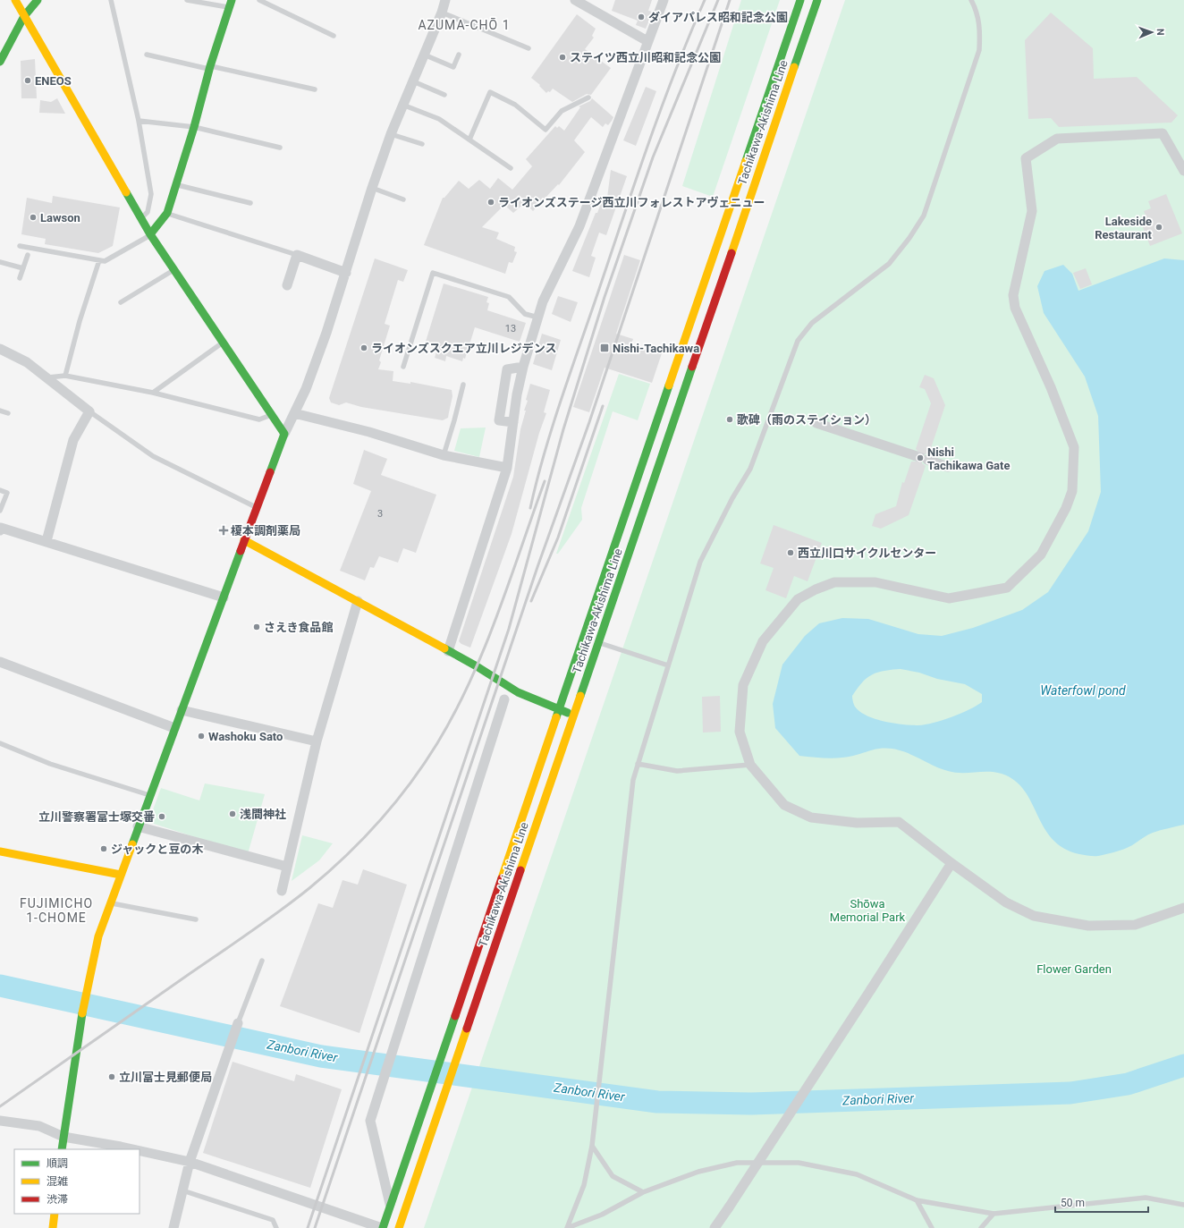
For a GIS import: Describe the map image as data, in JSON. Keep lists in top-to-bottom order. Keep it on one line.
{"streets":{"main road":["Tachikawa-Akishima Line"]},"districts":["AZUMA-CHŌ 1","FUJIMICHO 1-CHOME"],"water":["Waterfowl pond","Zanbori River"],"parks":["Shōwa Memorial Park","Flower Garden"],"places":{"other":["ダイアパレス昭和記念公園","ステイツ西立川昭和記念公園","ENEOS","ライオンズステージ西立川フォレストアヴェニュー","Lawson","Lakeside Restaurant","ライオンズスクエア立川レジデンス","歌碑（雨のステイション）","Nishi Tachikawa Gate","西立川口サイクルセンター","さえき食品館","Washoku Sato","浅間神社","立川警察署富士塚交番","ジャックと豆の木","立川富士見郵便局"],"transit":["Nishi-Tachikawa"],"health":["榎本調剤薬局"]},"house_numbers":["13","3"],"legend":["順調","混雑","渋滞"],"scale_bar":"50 m","north":"right"}
